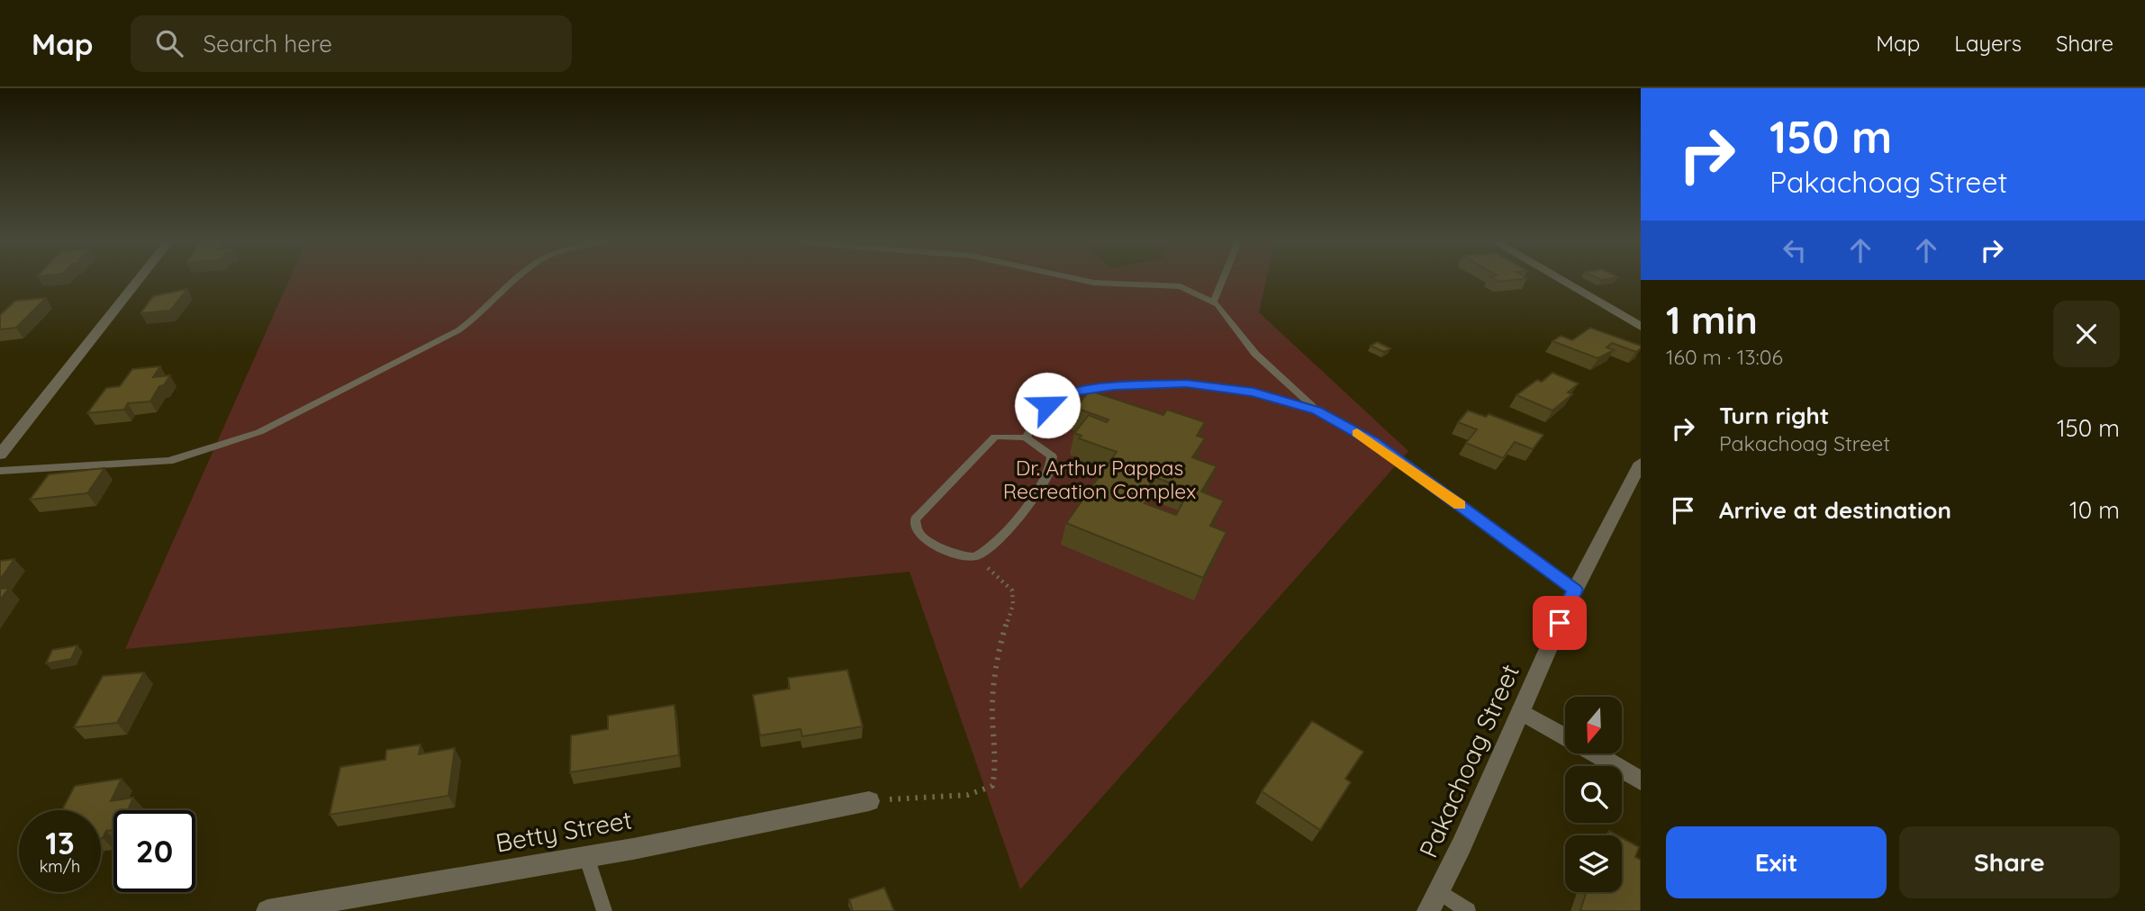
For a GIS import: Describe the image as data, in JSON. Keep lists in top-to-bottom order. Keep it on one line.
{"streets":{"street":["Pakachoag Street","Betty Street"]},"parks":["Dr. Arthur Pappas Recreation Complex"],"north":"bottom","page":{"header":"Map","search":"Search here","nav":["Map","Layers","Share"],"turn":["150 m","Pakachoag Street"],"heading":["1 min","160 m · 13:06"],"list":[{"name":"Turn right","note":"Pakachoag Street","value":"150 m"},{"name":"Arrive at destination","value":"10 m"}],"speed":"13 km/h","limit":"20","buttons":["Exit","Share"]}}
